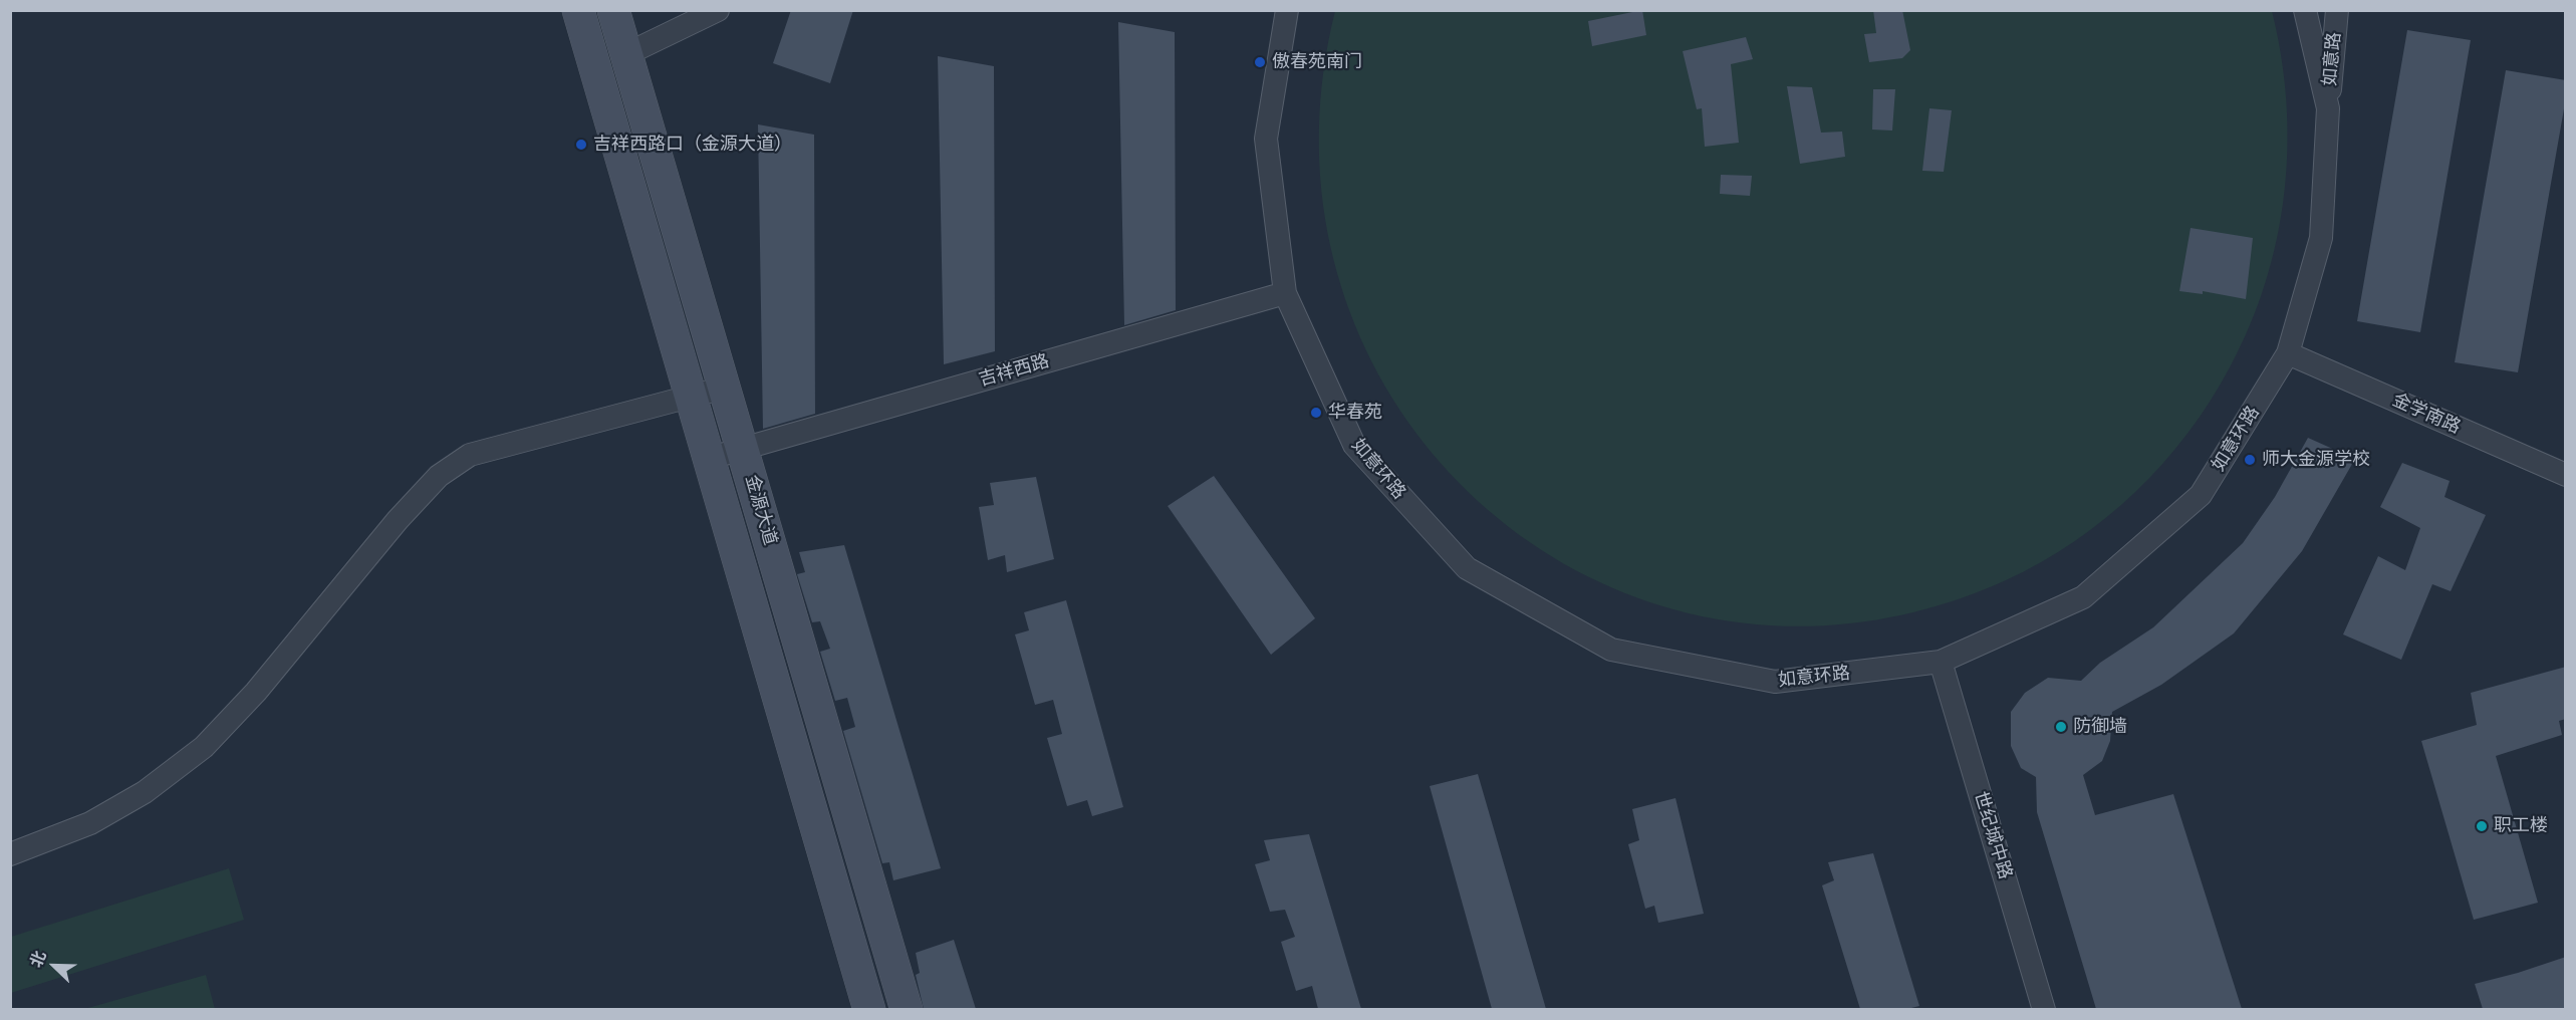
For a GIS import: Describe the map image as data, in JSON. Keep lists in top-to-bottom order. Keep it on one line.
{"streets":{"street":["如意路","吉祥西路","金学南路","如意环路","金源大道","世纪城中路"]},"crossings":[["如意路","如意环路"],["吉祥西路","如意环路"],["吉祥西路","金源大道"],["金学南路","如意环路"],["如意环路","世纪城中路"]],"places":["傲春苑南门","吉祥西路口（金源大道）","华春苑","师大金源学校","防御墙","职工楼"],"north":"top left"}
